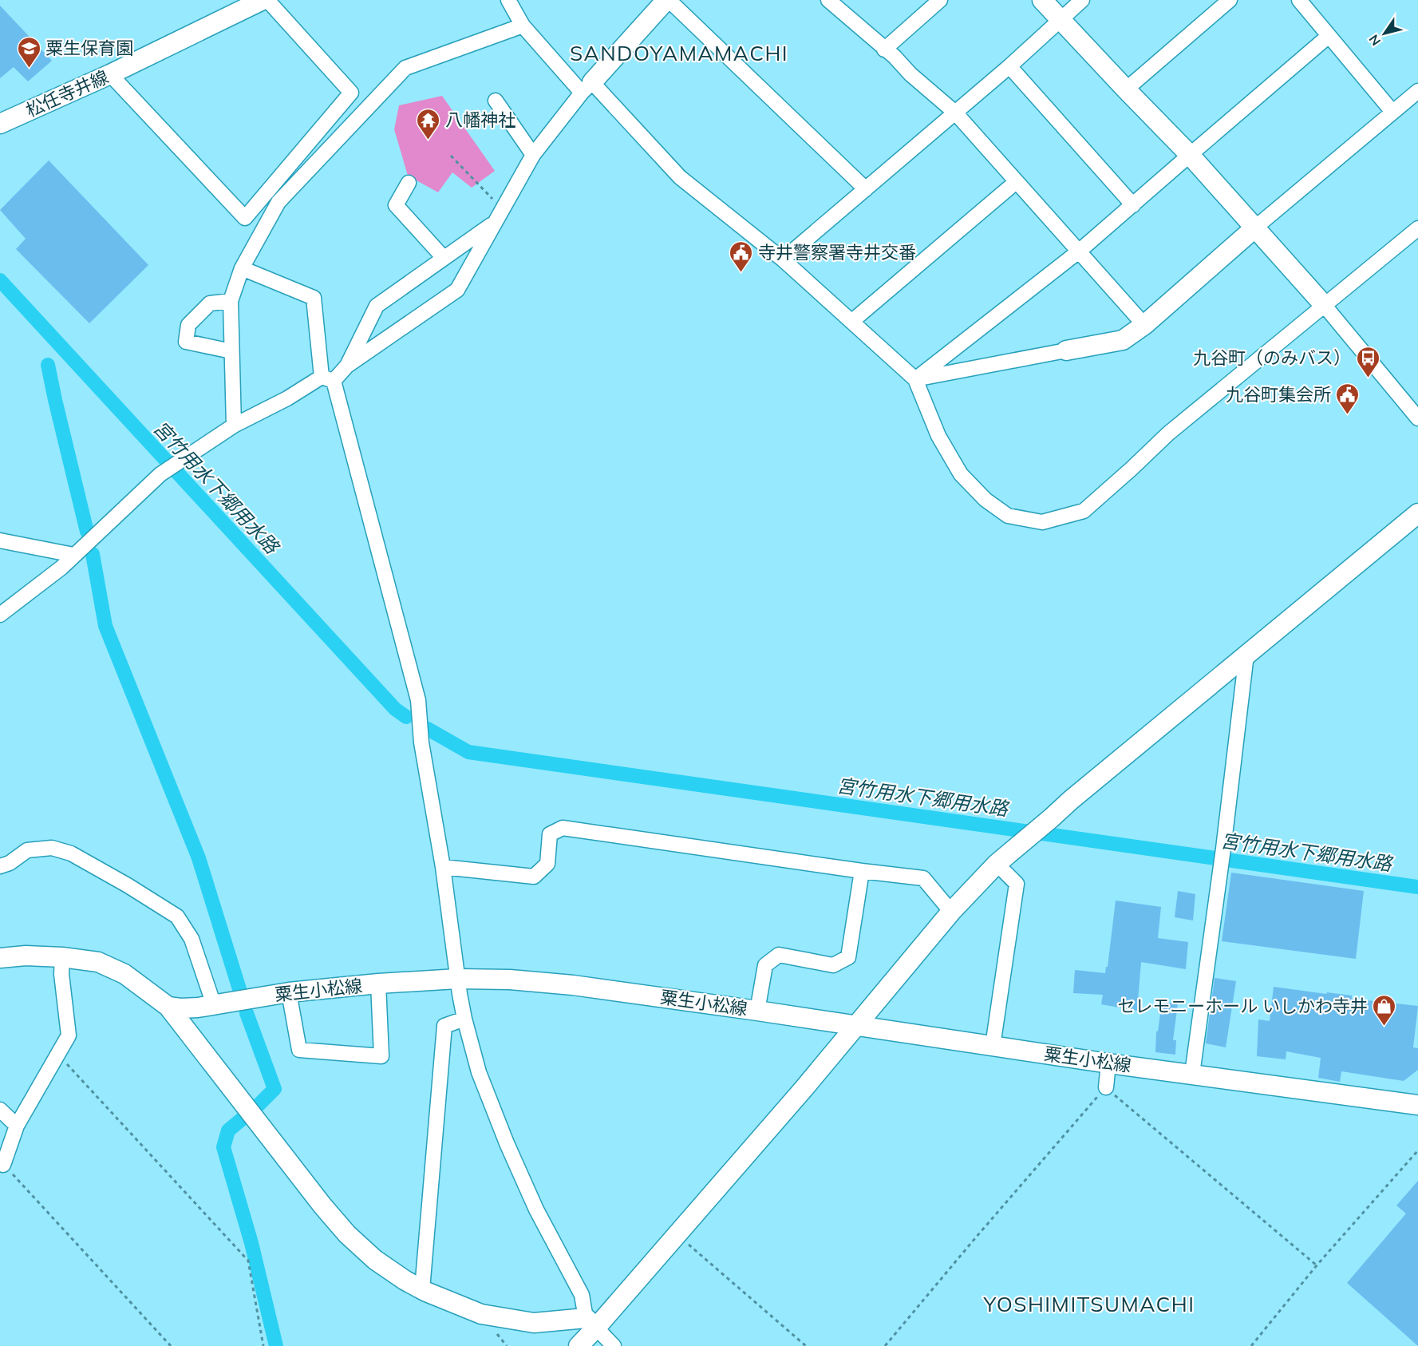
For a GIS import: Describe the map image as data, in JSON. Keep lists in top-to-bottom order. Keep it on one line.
{"streets":{"street":["松任寺井線","粟生小松線"]},"districts":["SANDOYAMAMACHI","YOSHIMITSUMACHI"],"water":["宮竹用水下郷用水路"],"places":{"school or university":["粟生保育園"],"temple":["八幡神社"],"public building":["寺井警察署寺井交番","九谷町集会所"],"bus stop":["九谷町（のみバス）"],"shop":["セレモニーホール いしかわ寺井"]},"north":"bottom left"}
